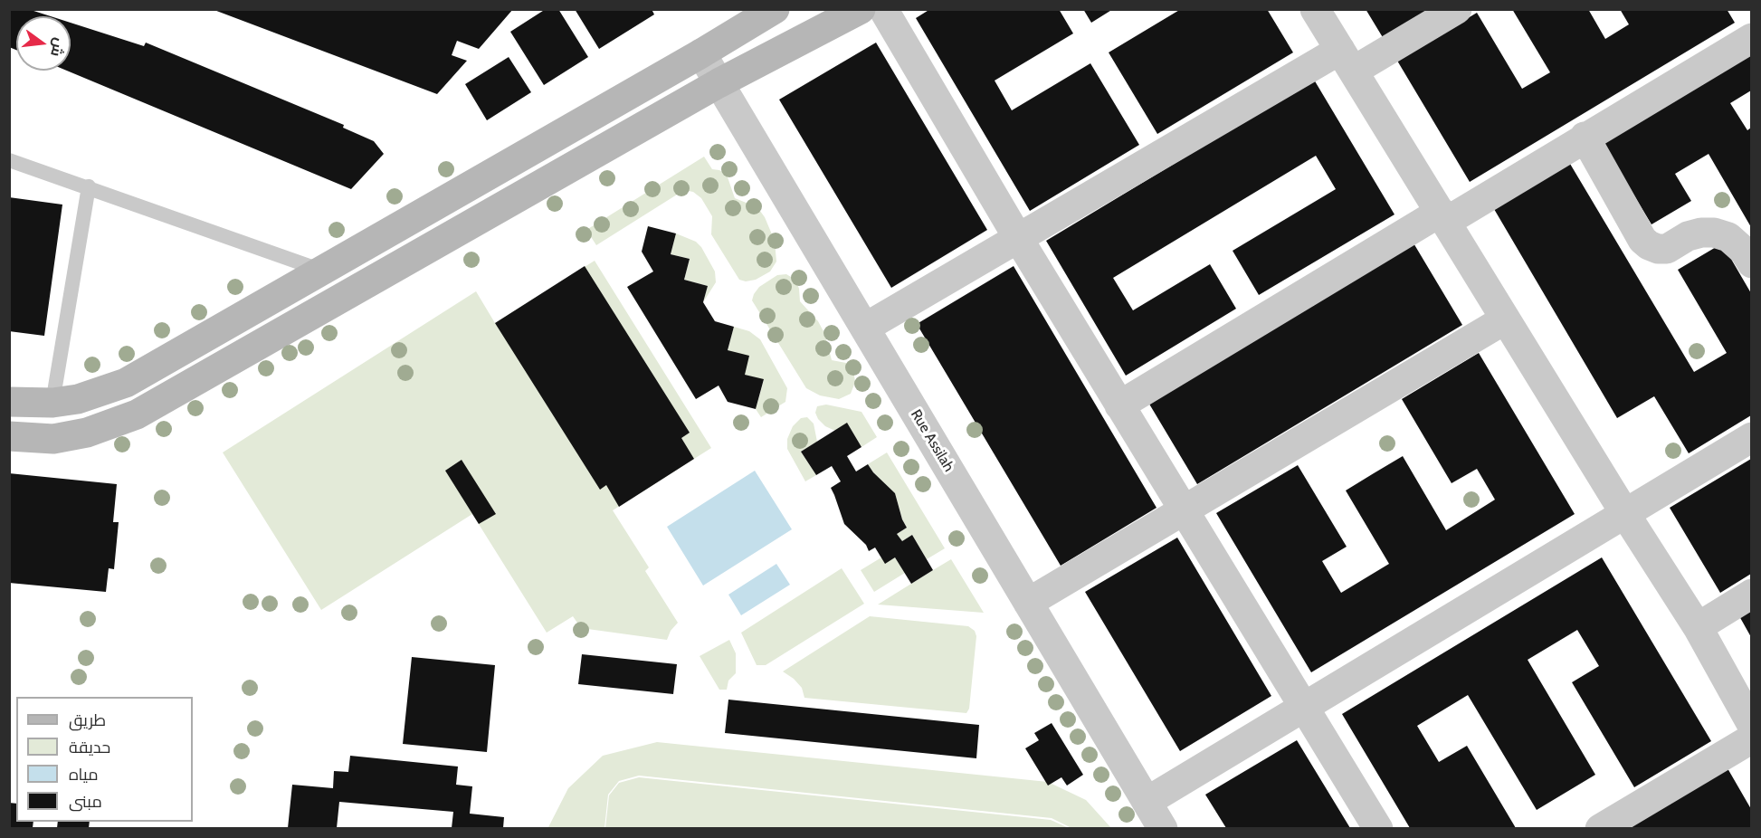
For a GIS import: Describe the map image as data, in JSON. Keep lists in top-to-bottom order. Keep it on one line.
{"streets":{"street":["Rue Assilah"]},"legend":["طريق","حديقة","مياه","مبنى"],"north":"right"}
